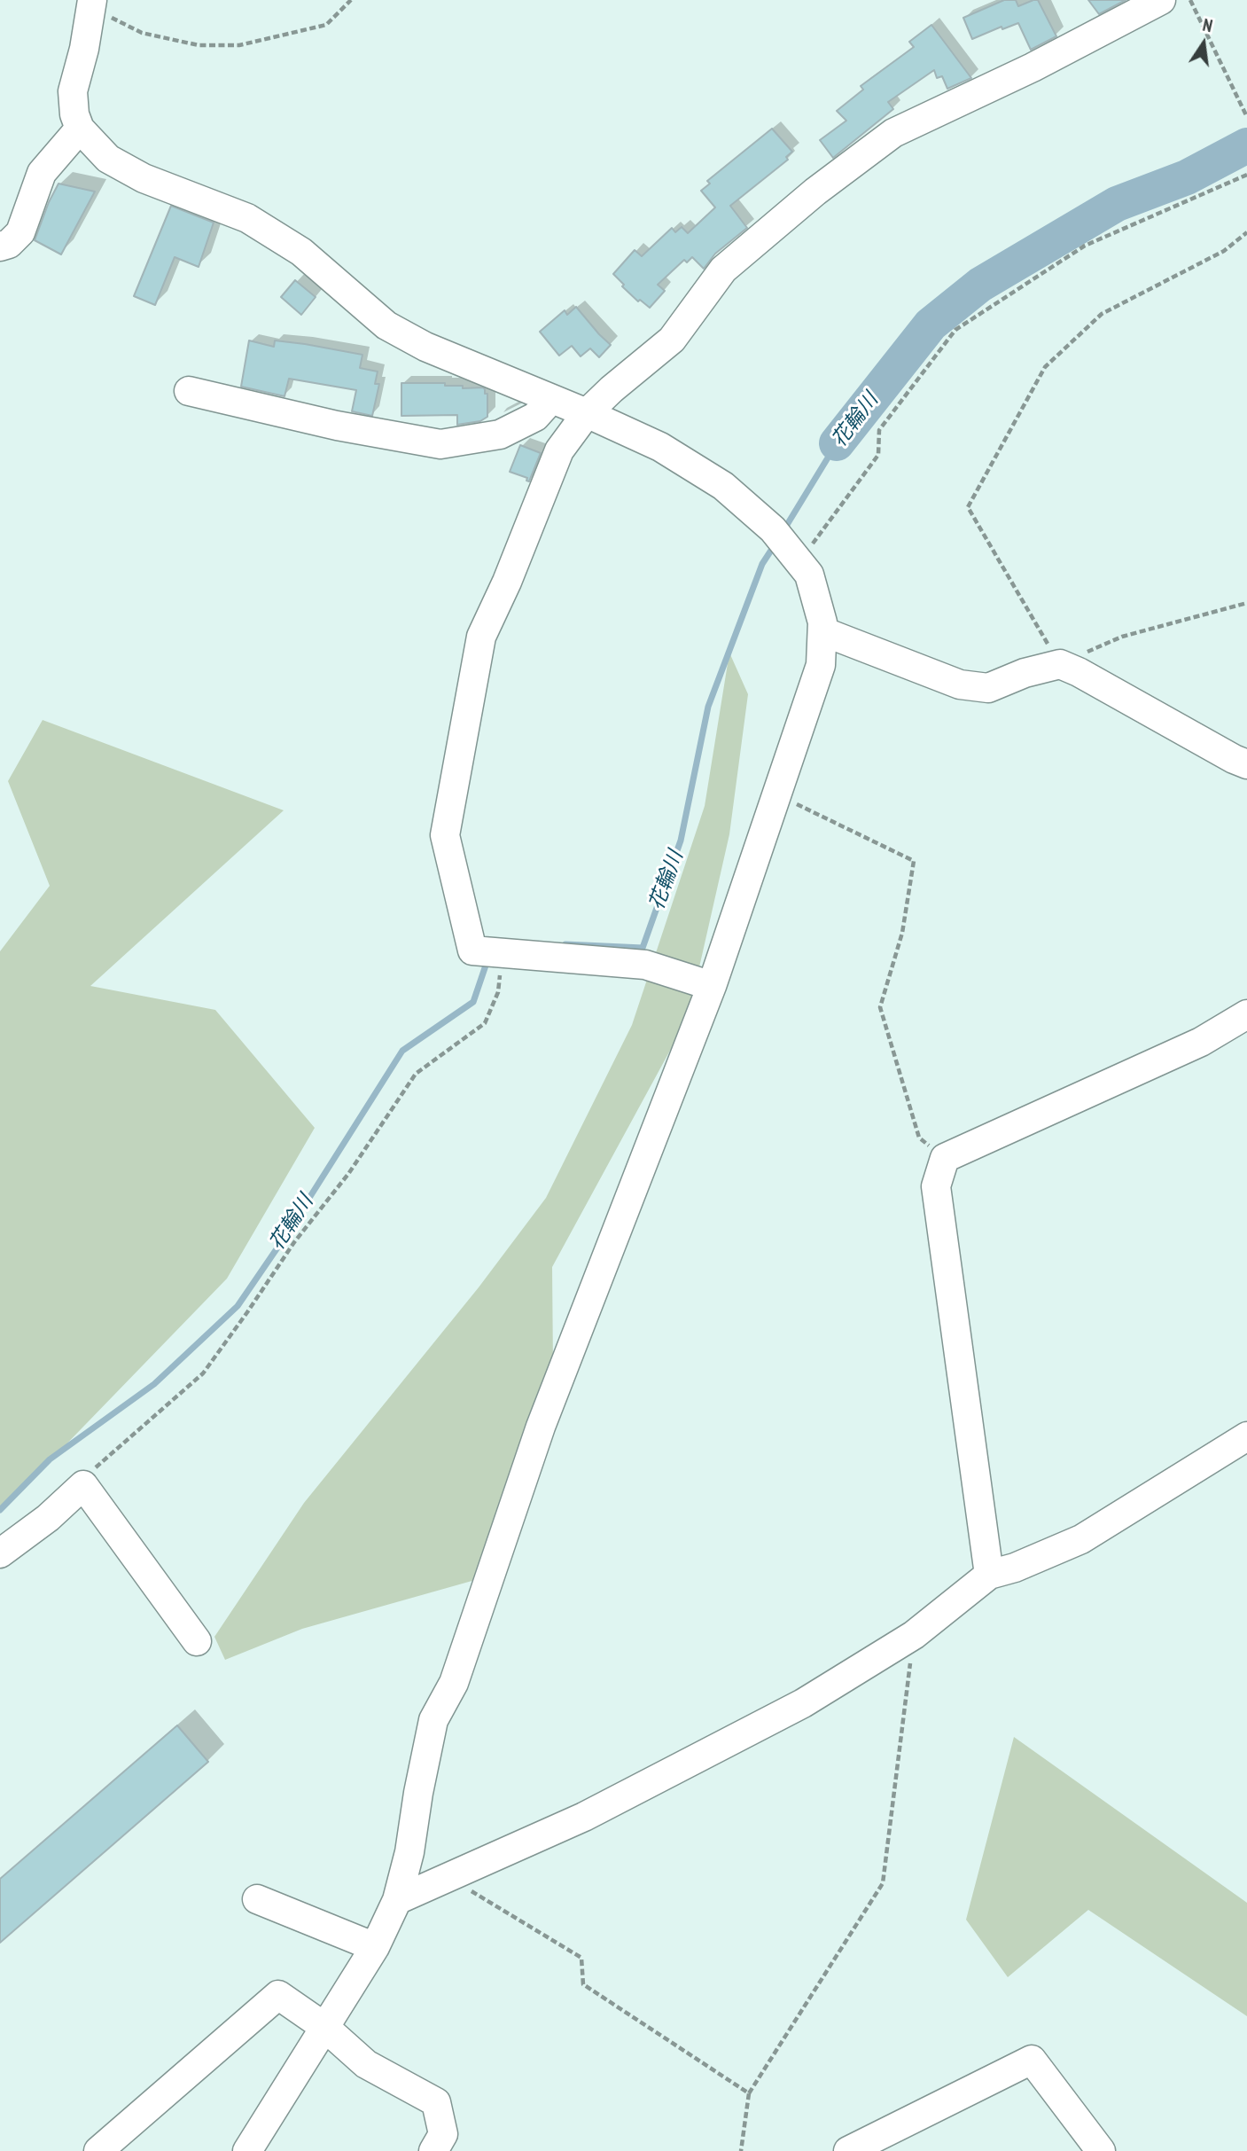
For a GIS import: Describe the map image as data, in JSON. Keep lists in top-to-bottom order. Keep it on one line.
{"water":["花輪川"],"north":"top"}
